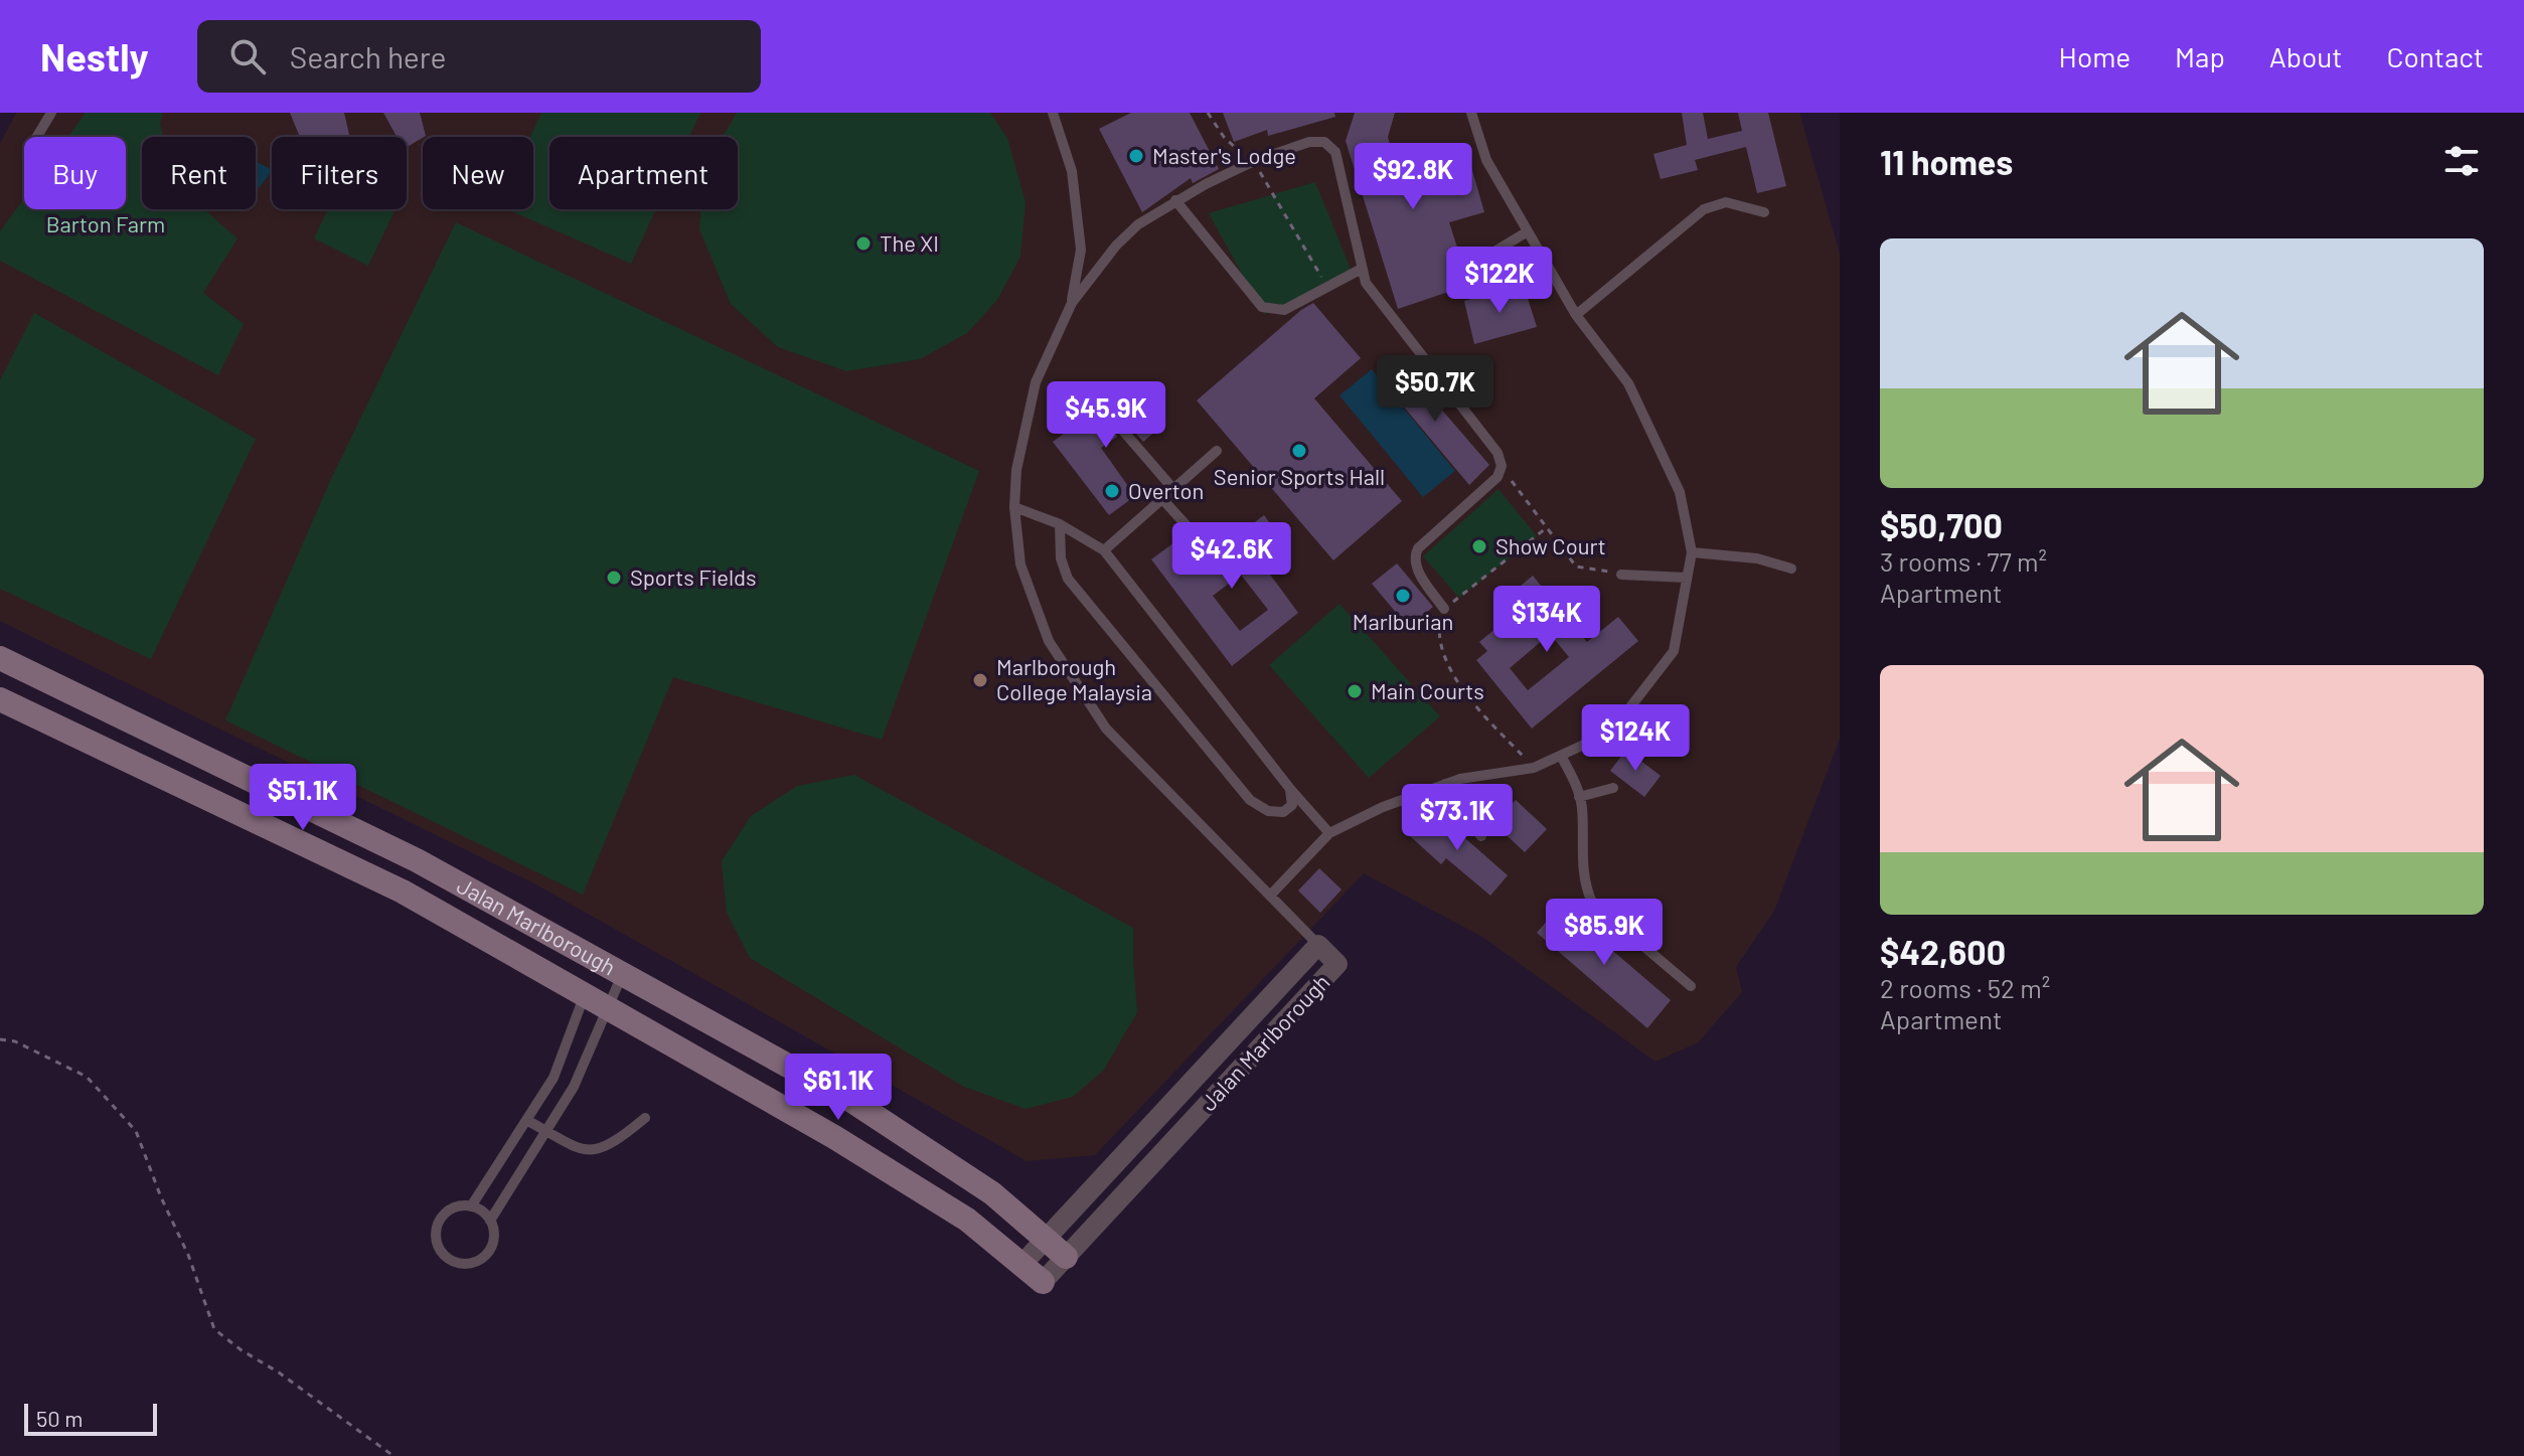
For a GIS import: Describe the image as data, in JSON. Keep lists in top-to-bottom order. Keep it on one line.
{"streets":{"street":["Jalan Marlborough"]},"parks":["Barton Farm"],"places":["Master's Lodge","The XI","Senior Sports Hall","Overton","Show Court","Sports Fields","Marlburian","Marlborough College Malaysia","Main Courts"],"scale_bar":"50 m","page":{"header":"Nestly","search":"Search here","nav":["Home","Map","About","Contact"],"heading":"11 homes","chip":["Buy","Rent","Filters","New","Apartment"],"price":["$92.8K","$122K","$50.7K","$45.9K","$42.6K","$134K","$124K","$51.1K","$73.1K","$85.9K","$61.1K"],"list":[{"name":"$50,700","note":"3 rooms · 77 m² · Apartment"},{"name":"$42,600","note":"2 rooms · 52 m² · Apartment"}],"scale":"50 m"}}
